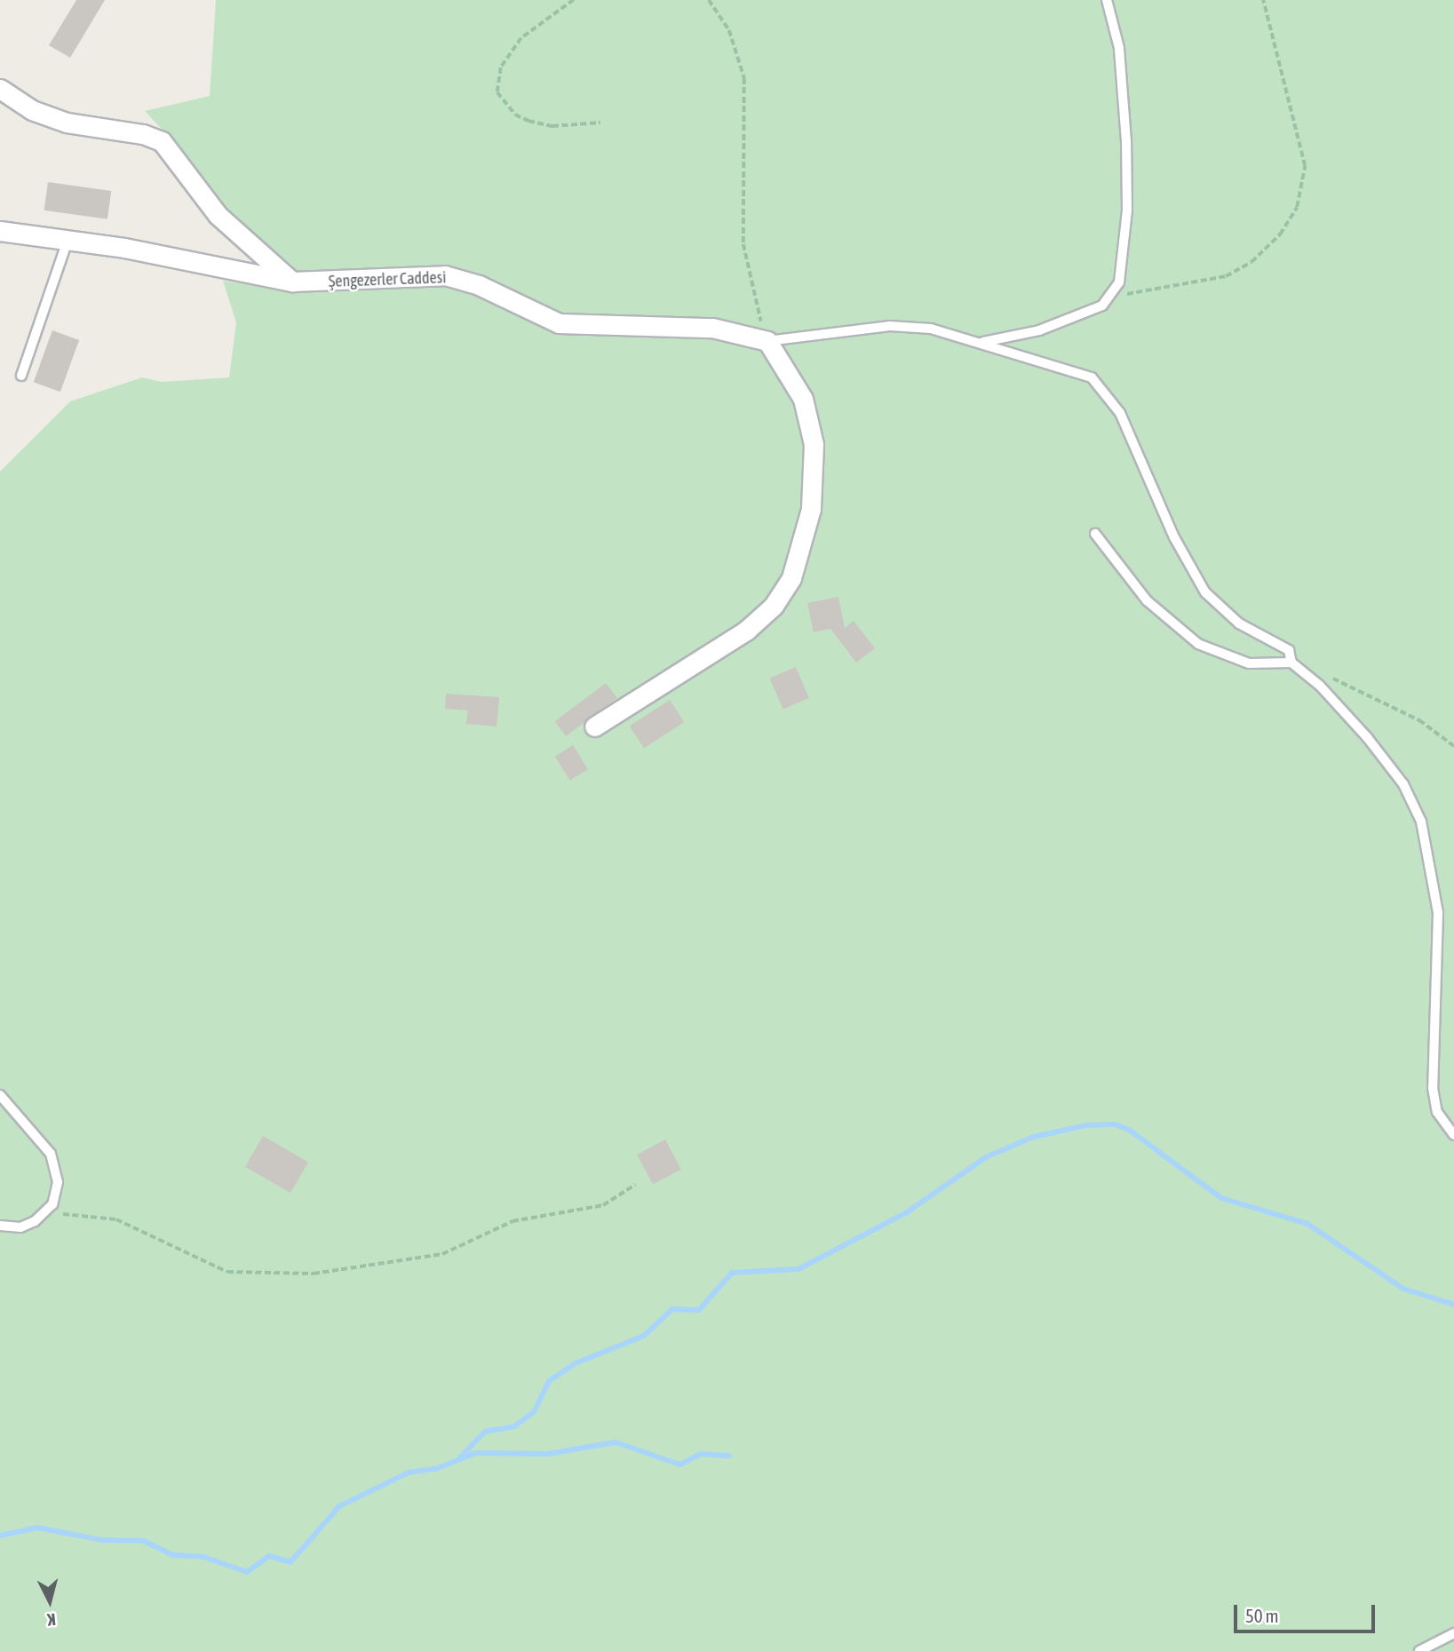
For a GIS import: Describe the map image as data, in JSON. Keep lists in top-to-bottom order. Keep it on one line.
{"streets":{"street":["Şengezerler Caddesi"]},"scale_bar":"50 m","north":"bottom"}
